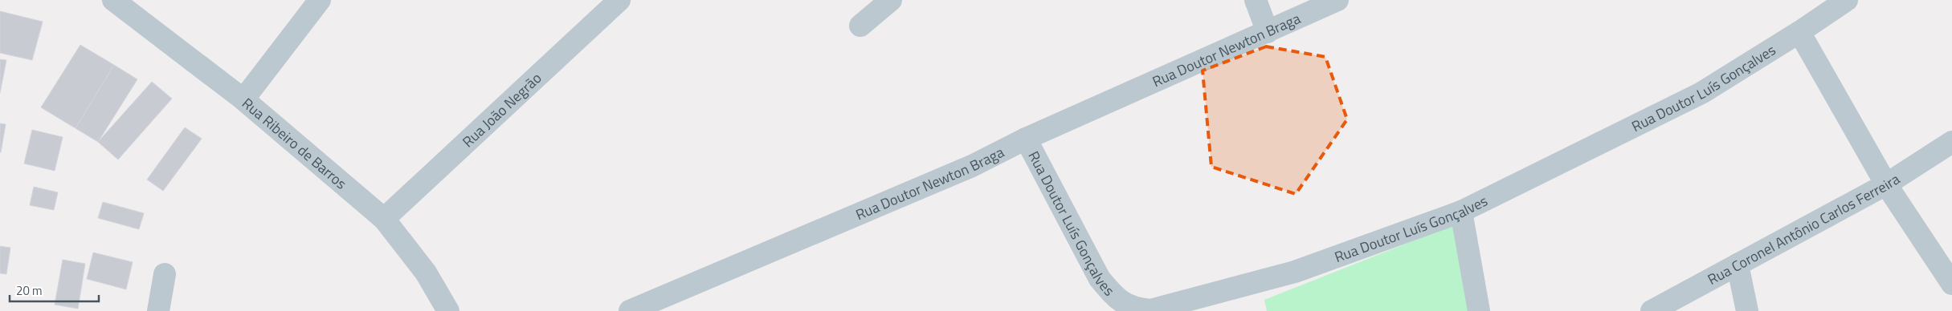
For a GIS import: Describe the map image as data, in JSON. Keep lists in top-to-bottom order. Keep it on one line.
{"streets":{"street":["Rua Doutor Newton Braga","Rua Doutor Luís Gonçalves","Rua João Negrão","Rua Ribeiro de Barros","Rua Coronel Antônio Carlos Ferreira"]},"crossings":[["Rua Doutor Newton Braga","Rua Doutor Luís Gonçalves"],["Rua João Negrão","Rua Ribeiro de Barros"]],"scale_bar":"20 m"}
